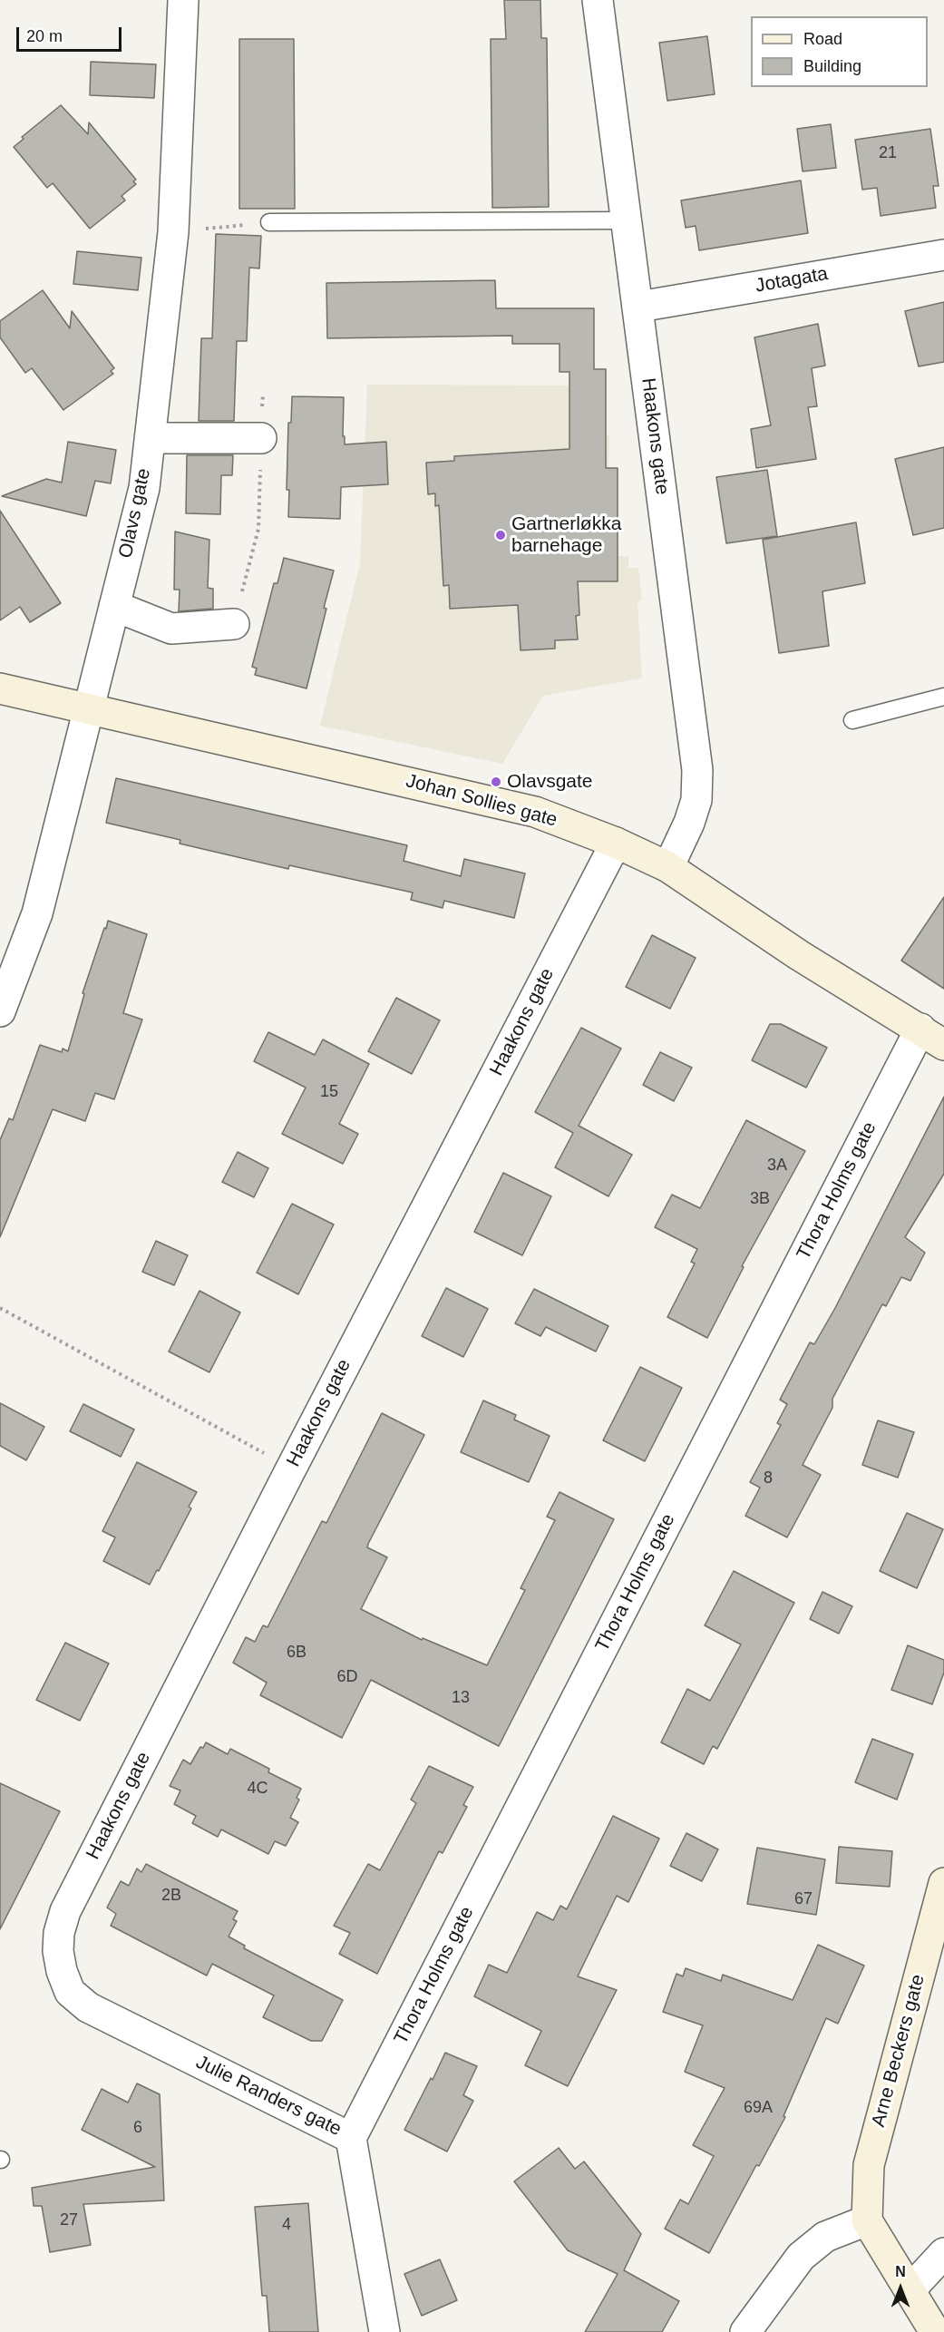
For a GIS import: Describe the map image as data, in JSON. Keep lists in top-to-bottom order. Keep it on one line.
{"streets":{"main road":["Johan Sollies gate","Arne Beckers gate"],"street":["Jotagata","Haakons gate","Olavs gate","Thora Holms gate","Julie Randers gate"]},"crossings":[["Jotagata","Haakons gate"],["Haakons gate","Johan Sollies gate"],["Haakons gate","Julie Randers gate"],["Olavs gate","Johan Sollies gate"],["Johan Sollies gate","Thora Holms gate"],["Thora Holms gate","Julie Randers gate"]],"places":["Gartnerløkka barnehage","Olavsgate"],"house_numbers":["21","15","3A","3B","8","6B","6D","13","4C","2B","67","69A","6","27","4"],"legend":["Road","Building"],"scale_bar":"20 m","north":"top"}
